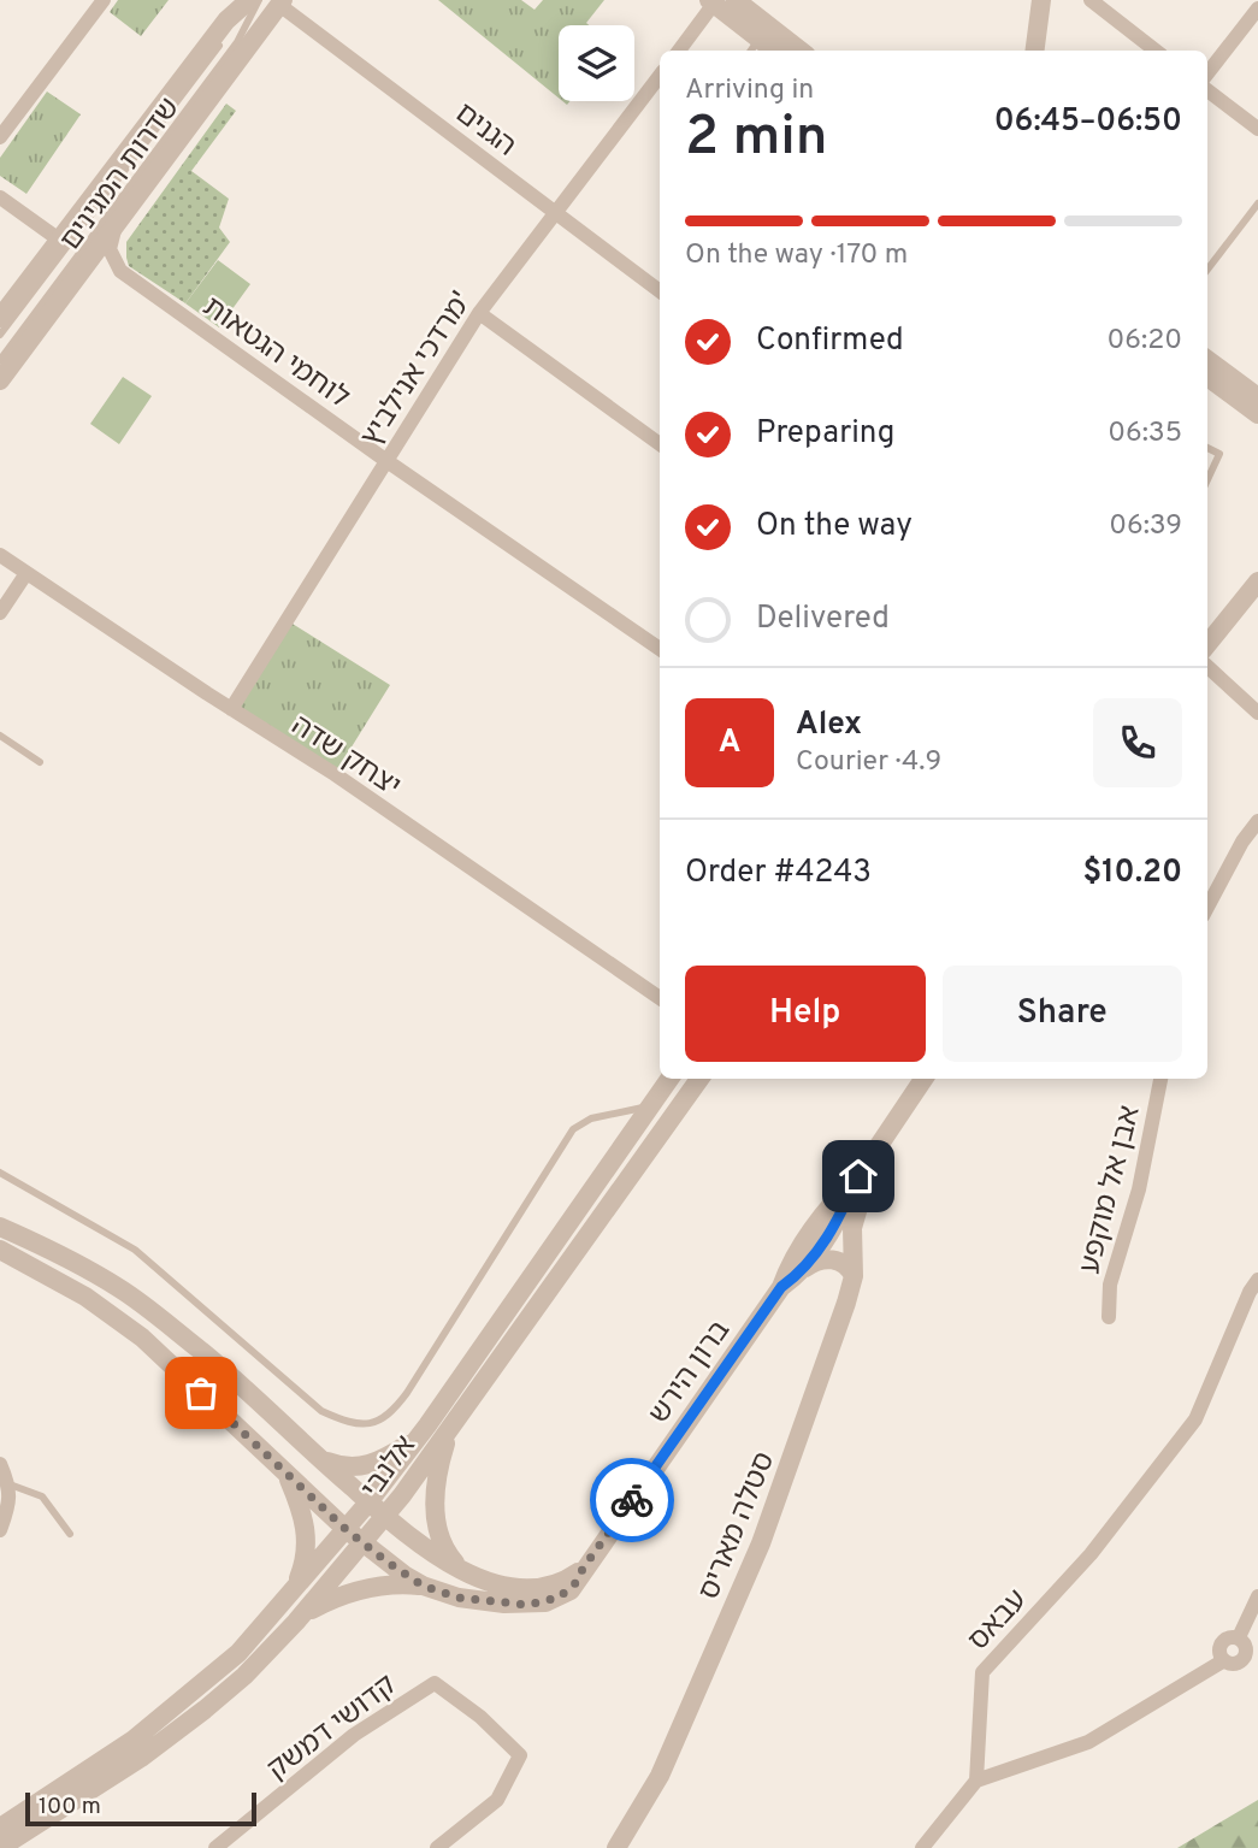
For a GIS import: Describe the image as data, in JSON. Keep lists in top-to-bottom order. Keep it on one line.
{"streets":{"street":["הגנים","שדרות המגינים","לוחמי הגטאות","מרדכי אנילביץ'","יצחק שדה","אבן אל מוקפע","ברון הירש","אלנבי","סטלה מאריס","עבאס","קדושי דמשק"]},"crossings":[["הגנים","שדרות המגינים"],["הגנים","מרדכי אנילביץ'"],["שדרות המגינים","לוחמי הגטאות"],["לוחמי הגטאות","מרדכי אנילביץ'"],["מרדכי אנילביץ'","יצחק שדה"],["ברון הירש","אלנבי"]],"scale_bar":"100 m","page":{"heading":["2 min","Arriving in","06:45–06:50"],"panel":["Alex","Courier · 4.9","Order #4243","$10.20"],"bar":"On the way · 170 m","list":[["Confirmed","06:20"],["Preparing","06:35"],["On the way","06:39"],"Delivered"],"round":"A","buttons":["Help","Share"],"scale":"100 m"}}
